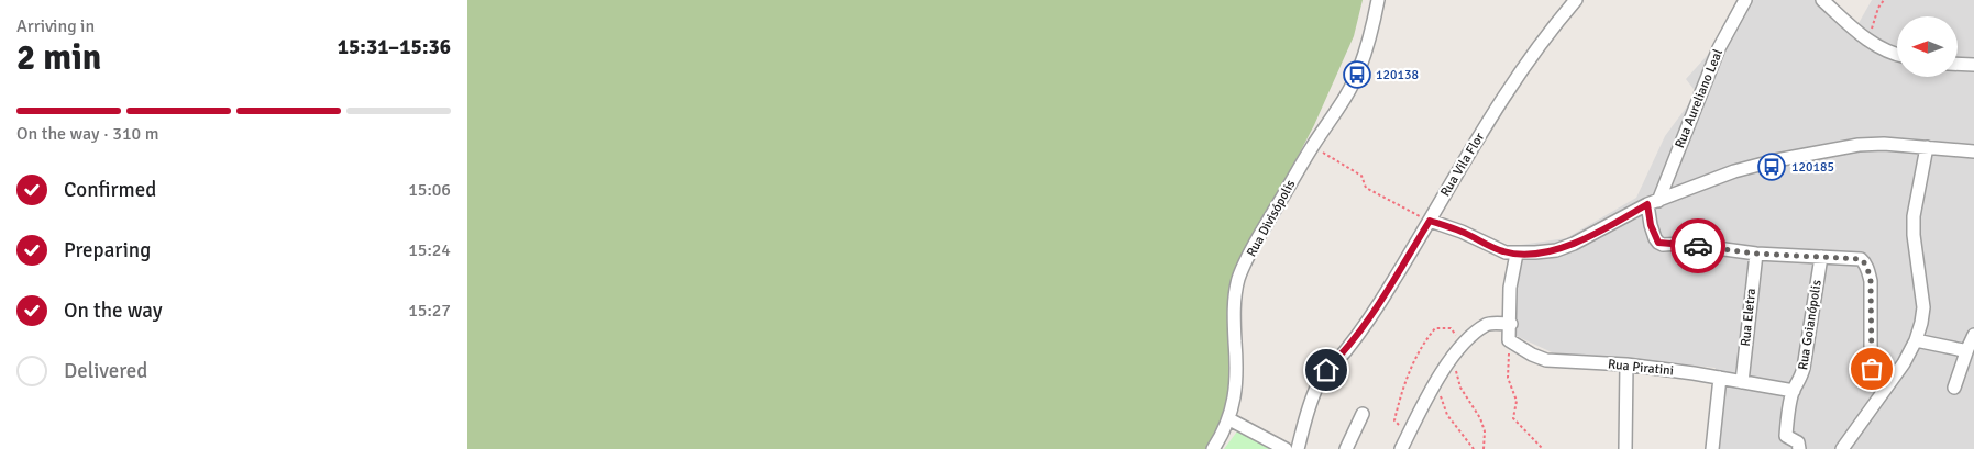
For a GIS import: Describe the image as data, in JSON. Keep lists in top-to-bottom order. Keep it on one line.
{"streets":{"street":["Rua Aureliano Leal","Rua Vila Flor","Rua Divisópolis","Rua Eletra","Rua Goianópolis","Rua Piratini"]},"crossings":[["Rua Eletra","Rua Piratini"],["Rua Goianópolis","Rua Piratini"]],"places":{"bus stop":["120138","120185"]},"north":"left","page":{"heading":["2 min","Arriving in","15:31–15:36"],"bar":"On the way · 310 m","list":[["Confirmed","15:06"],["Preparing","15:24"],["On the way","15:27"],"Delivered"]}}
